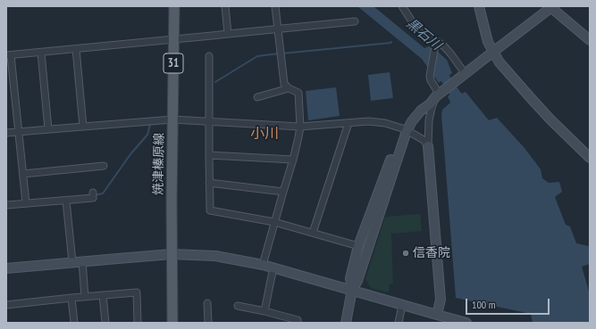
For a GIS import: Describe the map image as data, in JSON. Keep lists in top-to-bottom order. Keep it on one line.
{"streets":{"main road":["31","焼津榛原線"]},"districts":["小川"],"water":["黒石川"],"places":["信香院"],"scale_bar":"100 m"}
